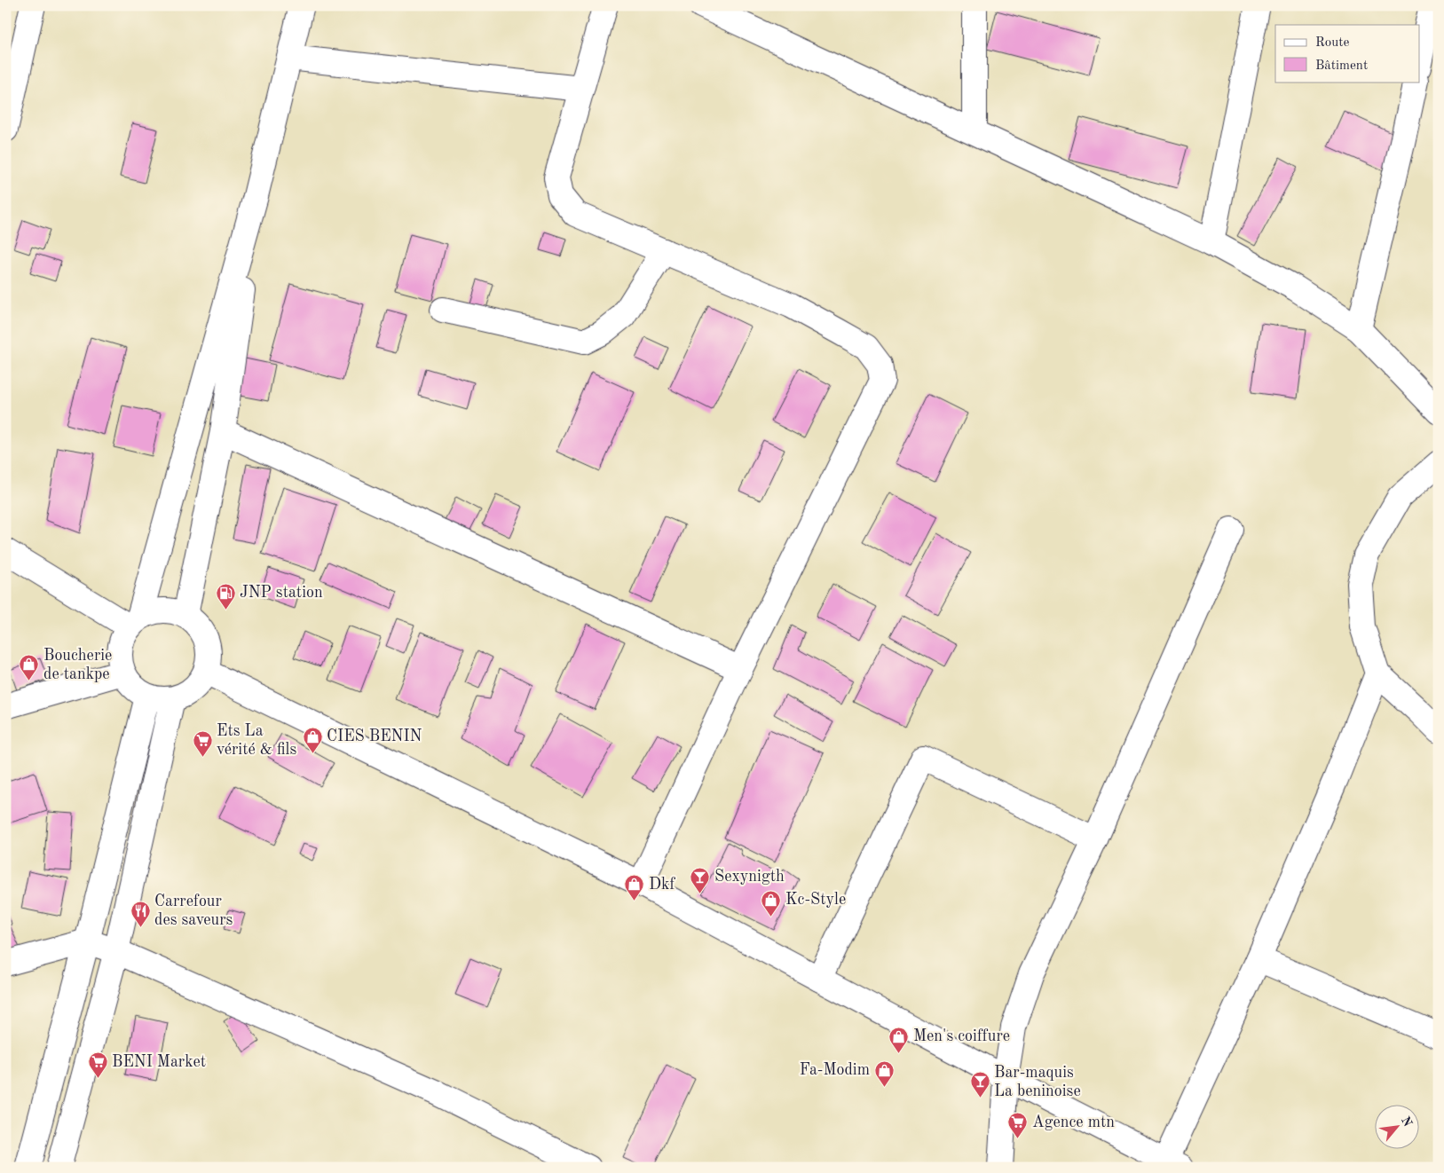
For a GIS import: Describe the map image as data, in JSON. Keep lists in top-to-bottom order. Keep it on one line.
{"places":{"fuel station":["JNP station"],"shop":["Boucherie de tankpe","CIES BENIN","Dkf","Kc-Style","Men's coiffure","Fa-Modim"],"supermarket":["Ets La vérité & fils","BENI Market","Agence mtn"],"bar":["Sexynigth","Bar-maquis La beninoise"],"restaurant":["Carrefour des saveurs"]},"legend":["Route","Bâtiment"],"north":"top right"}
